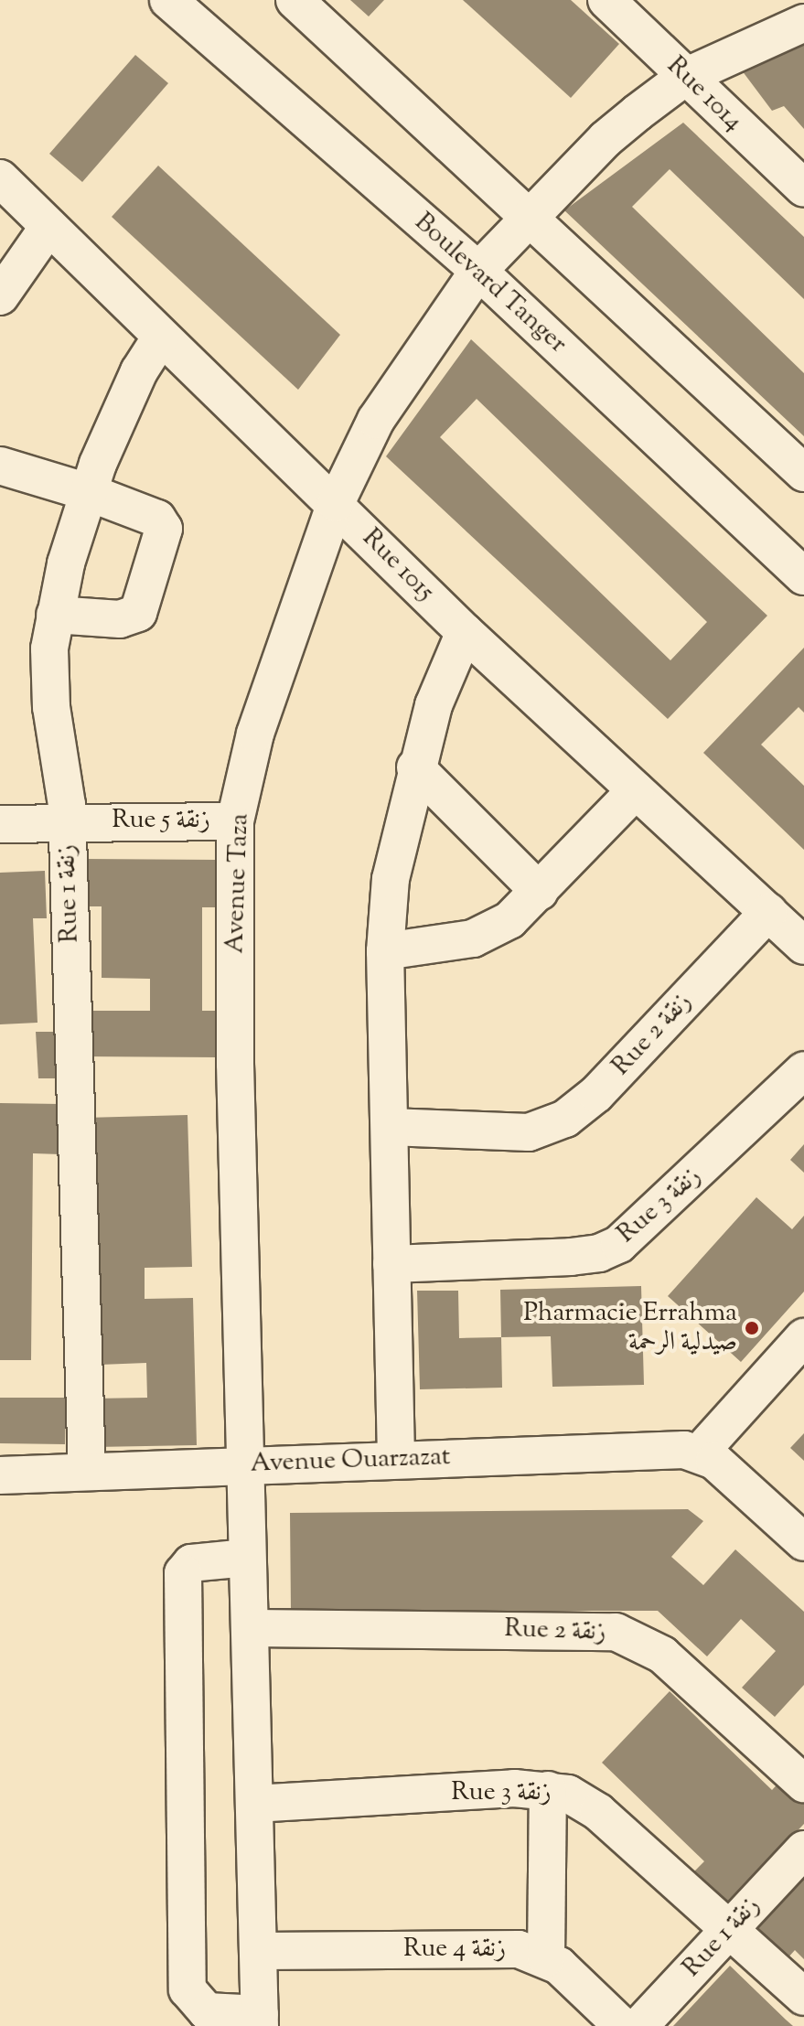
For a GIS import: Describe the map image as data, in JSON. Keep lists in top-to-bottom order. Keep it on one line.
{"streets":{"street":["Rue 1014","Boulevard Tanger","Rue 1015","Rue 5 زنقة","Avenue Taza","Rue 1 زنقة","Rue 2 زنقة","Rue 3 زنقة","Avenue Ouarzazat","Rue 4 زنقة"]},"crossings":[["Rue 1014","Avenue Taza"],["Boulevard Tanger","Avenue Taza"],["Rue 1015","Avenue Taza"],["Rue 1015","Rue 1 زنقة"],["Rue 1015","Rue 2 زنقة"],["Rue 5 زنقة","Avenue Taza"],["Rue 5 زنقة","Rue 1 زنقة"],["Avenue Taza","Rue 2 زنقة"],["Avenue Taza","Rue 3 زنقة"],["Avenue Taza","Avenue Ouarzazat"],["Avenue Taza","Rue 4 زنقة"],["Rue 1 زنقة","Rue 3 زنقة"],["Rue 1 زنقة","Avenue Ouarzazat"]],"places":["Pharmacie Errahma صيدلية الرحمة"]}
